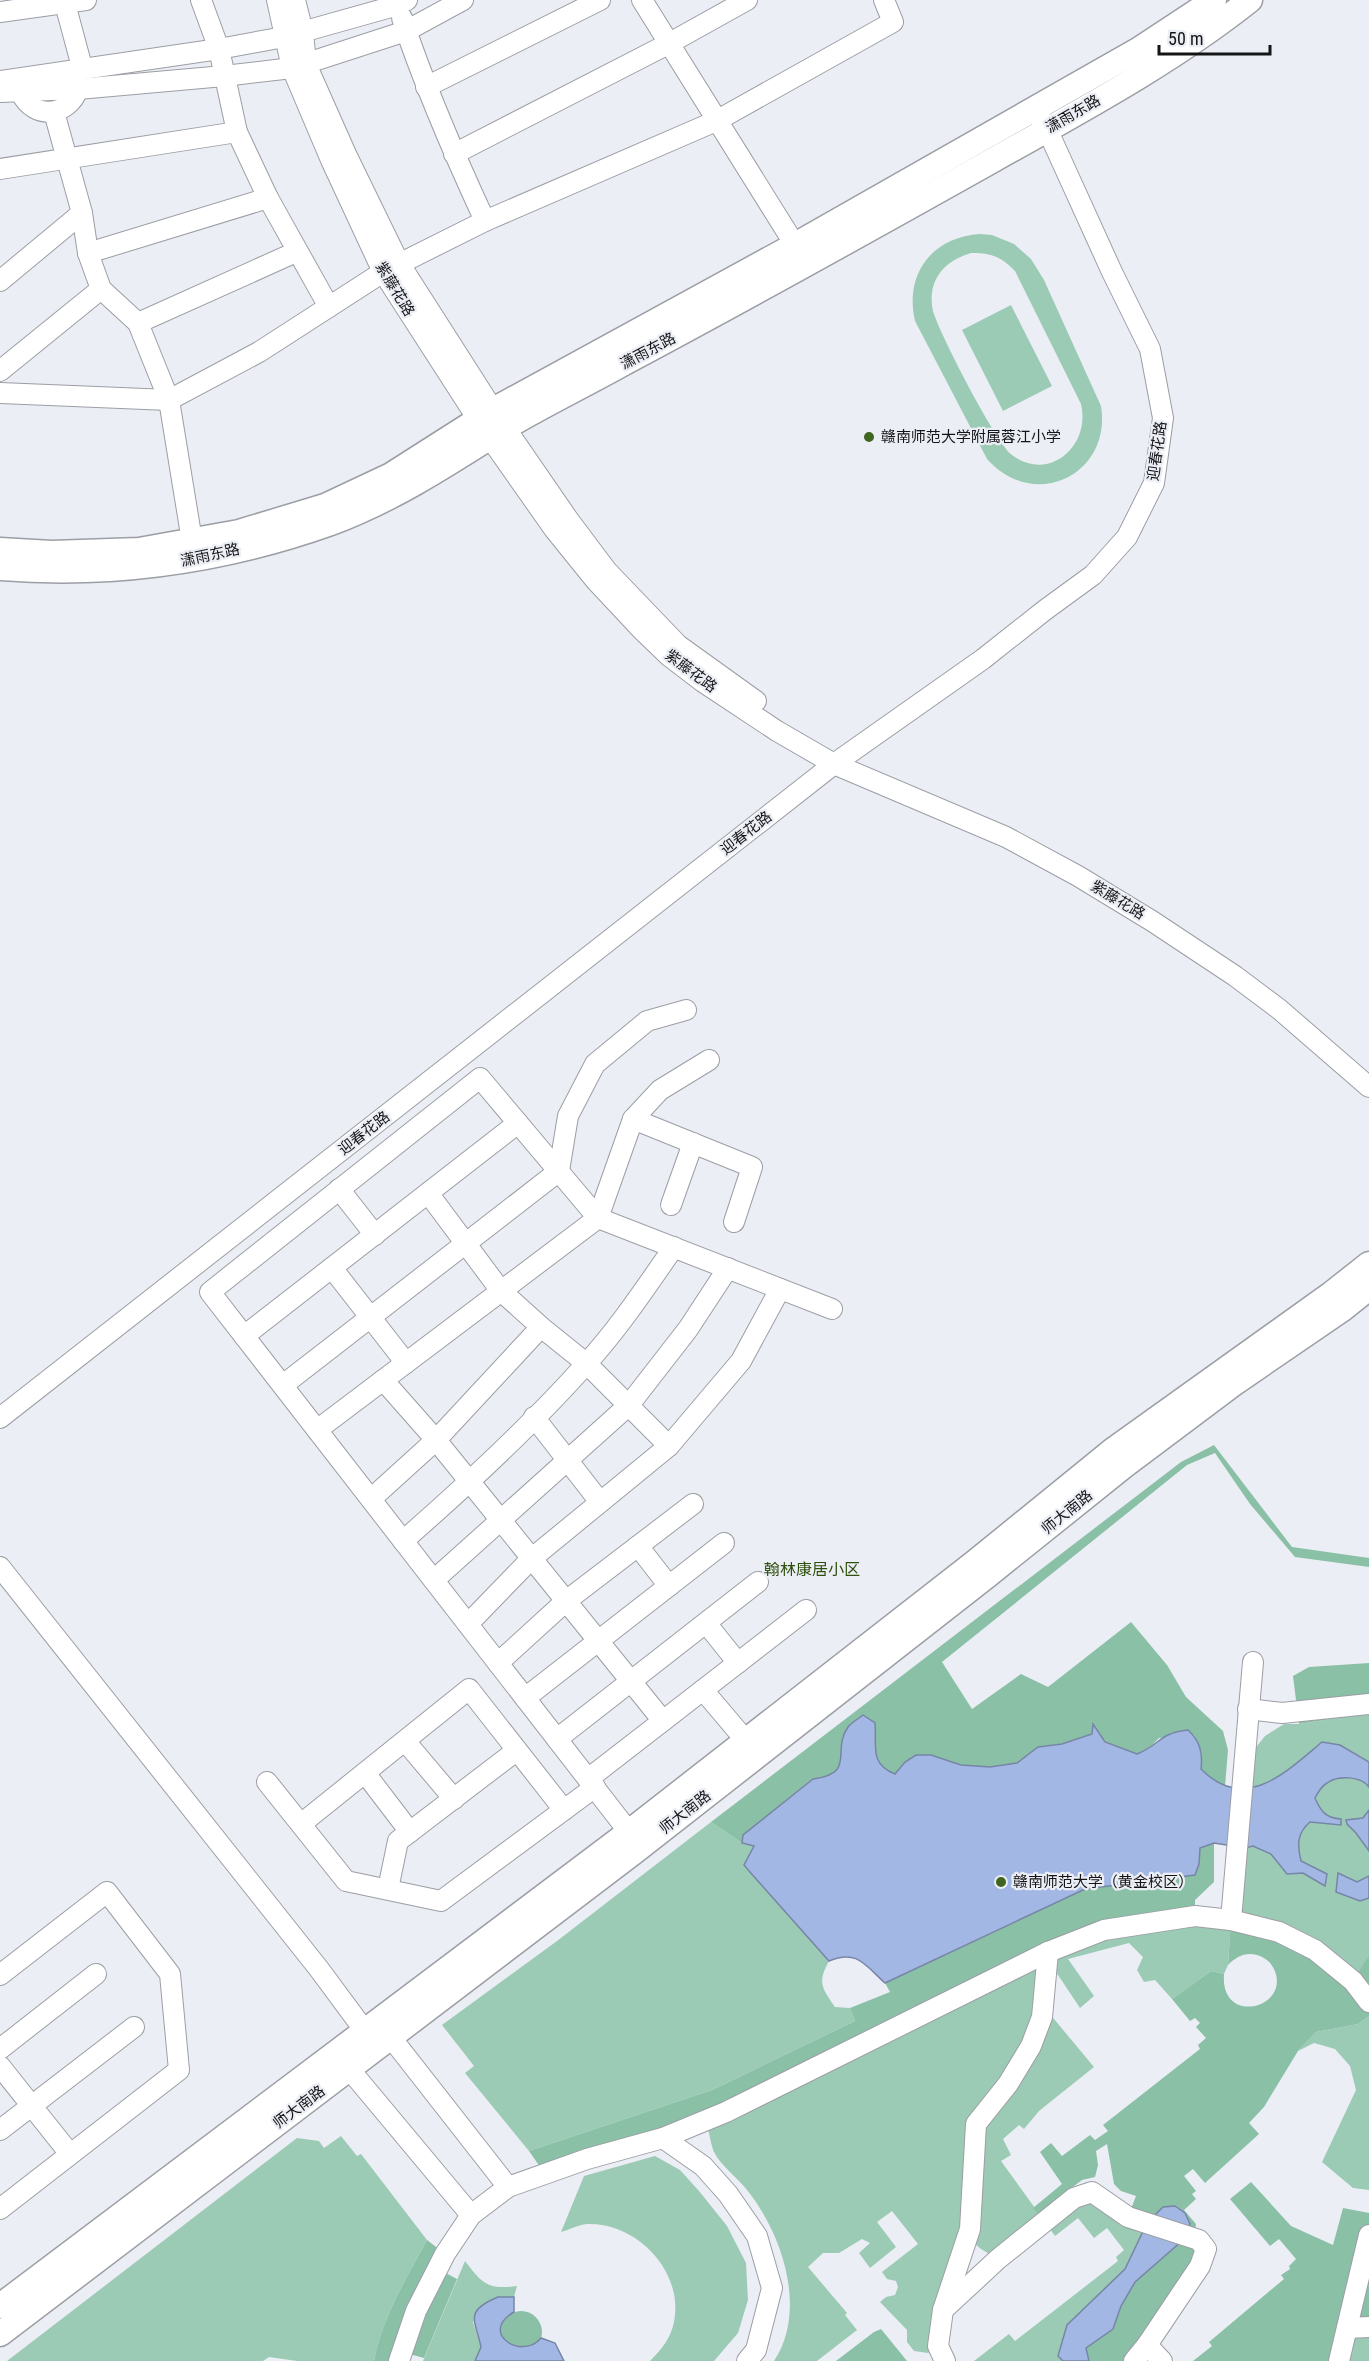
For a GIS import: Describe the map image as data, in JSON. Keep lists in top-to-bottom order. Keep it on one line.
{"streets":{"main road":["潇雨东路","师大南路"],"street":["紫藤花路","迎春花路"]},"crossings":[["潇雨东路","紫藤花路"],["潇雨东路","迎春花路"],["紫藤花路","迎春花路"]],"districts":["翰林康居小区"],"places":["赣南师范大学附属蓉江小学","赣南师范大学（黄金校区）"],"scale_bar":"50 m"}
